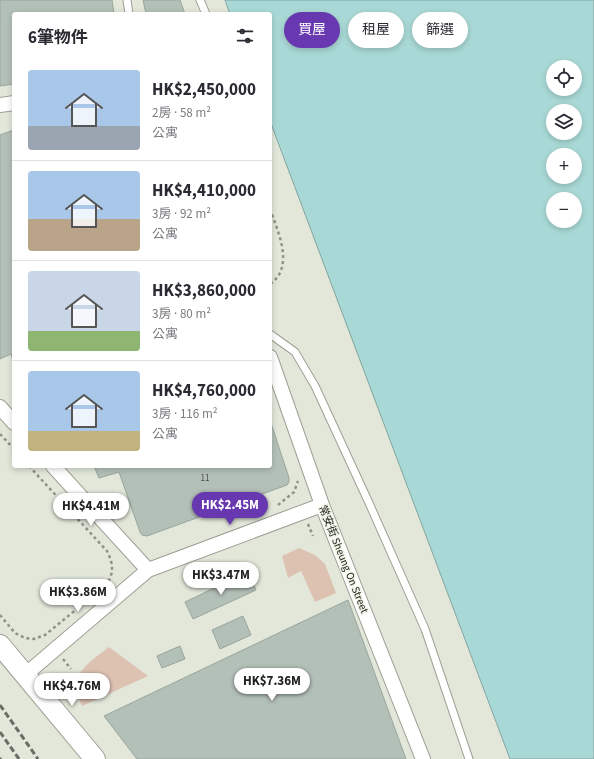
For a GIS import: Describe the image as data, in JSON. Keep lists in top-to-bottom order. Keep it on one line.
{"streets":{"street":["常安街 Sheung On Street"]},"house_numbers":["11"],"page":{"chip":["買屋","租屋","篩選"],"heading":"6筆物件","map_buttons":["+","−"],"list":[{"name":"HK$2,450,000","note":"2房 · 58 m² · 公寓"},{"name":"HK$4,410,000","note":"3房 · 92 m² · 公寓"},{"name":"HK$3,860,000","note":"3房 · 80 m² · 公寓"},{"name":"HK$4,760,000","note":"3房 · 116 m² · 公寓"}],"price":["HK$2.45M","HK$4.41M","HK$3.47M","HK$3.86M","HK$7.36M","HK$4.76M"]}}
